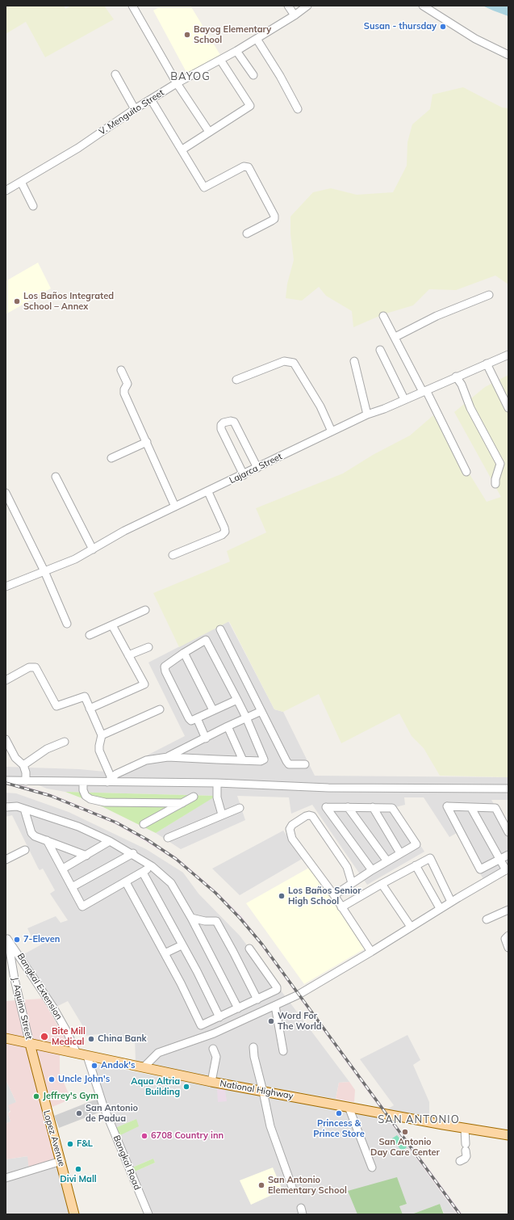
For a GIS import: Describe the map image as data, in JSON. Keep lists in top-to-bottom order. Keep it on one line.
{"streets":{"main road":["National Highway","Lopez Avenue"],"street":["V. Menguito Street","Lajarca Street","Bangkal Extension","J. Aquino Street","Bangkal Road"]},"crossings":[["Bangkal Extension","J. Aquino Street"],["Bangkal Extension","National Highway"],["J. Aquino Street","National Highway"],["J. Aquino Street","Lopez Avenue"],["National Highway","Lopez Avenue"],["National Highway","Bangkal Road"]],"districts":["BAYOG","SAN ANTONIO"],"places":["Susan - thursday","Bayog Elementary School","Los Baños Integrated School – Annex","Los Baños Senior High School","7-Eleven","Word For The World","Bite Mill Medical","China Bank","Andok's","Uncle John's","Aqua Altria Building","Jeffrey's Gym","San Antonio de Padua","Princess & Prince Store","San Antonio Day Care Center","6708 Country inn","F&L","Divi Mall","San Antonio Elementary School"]}
